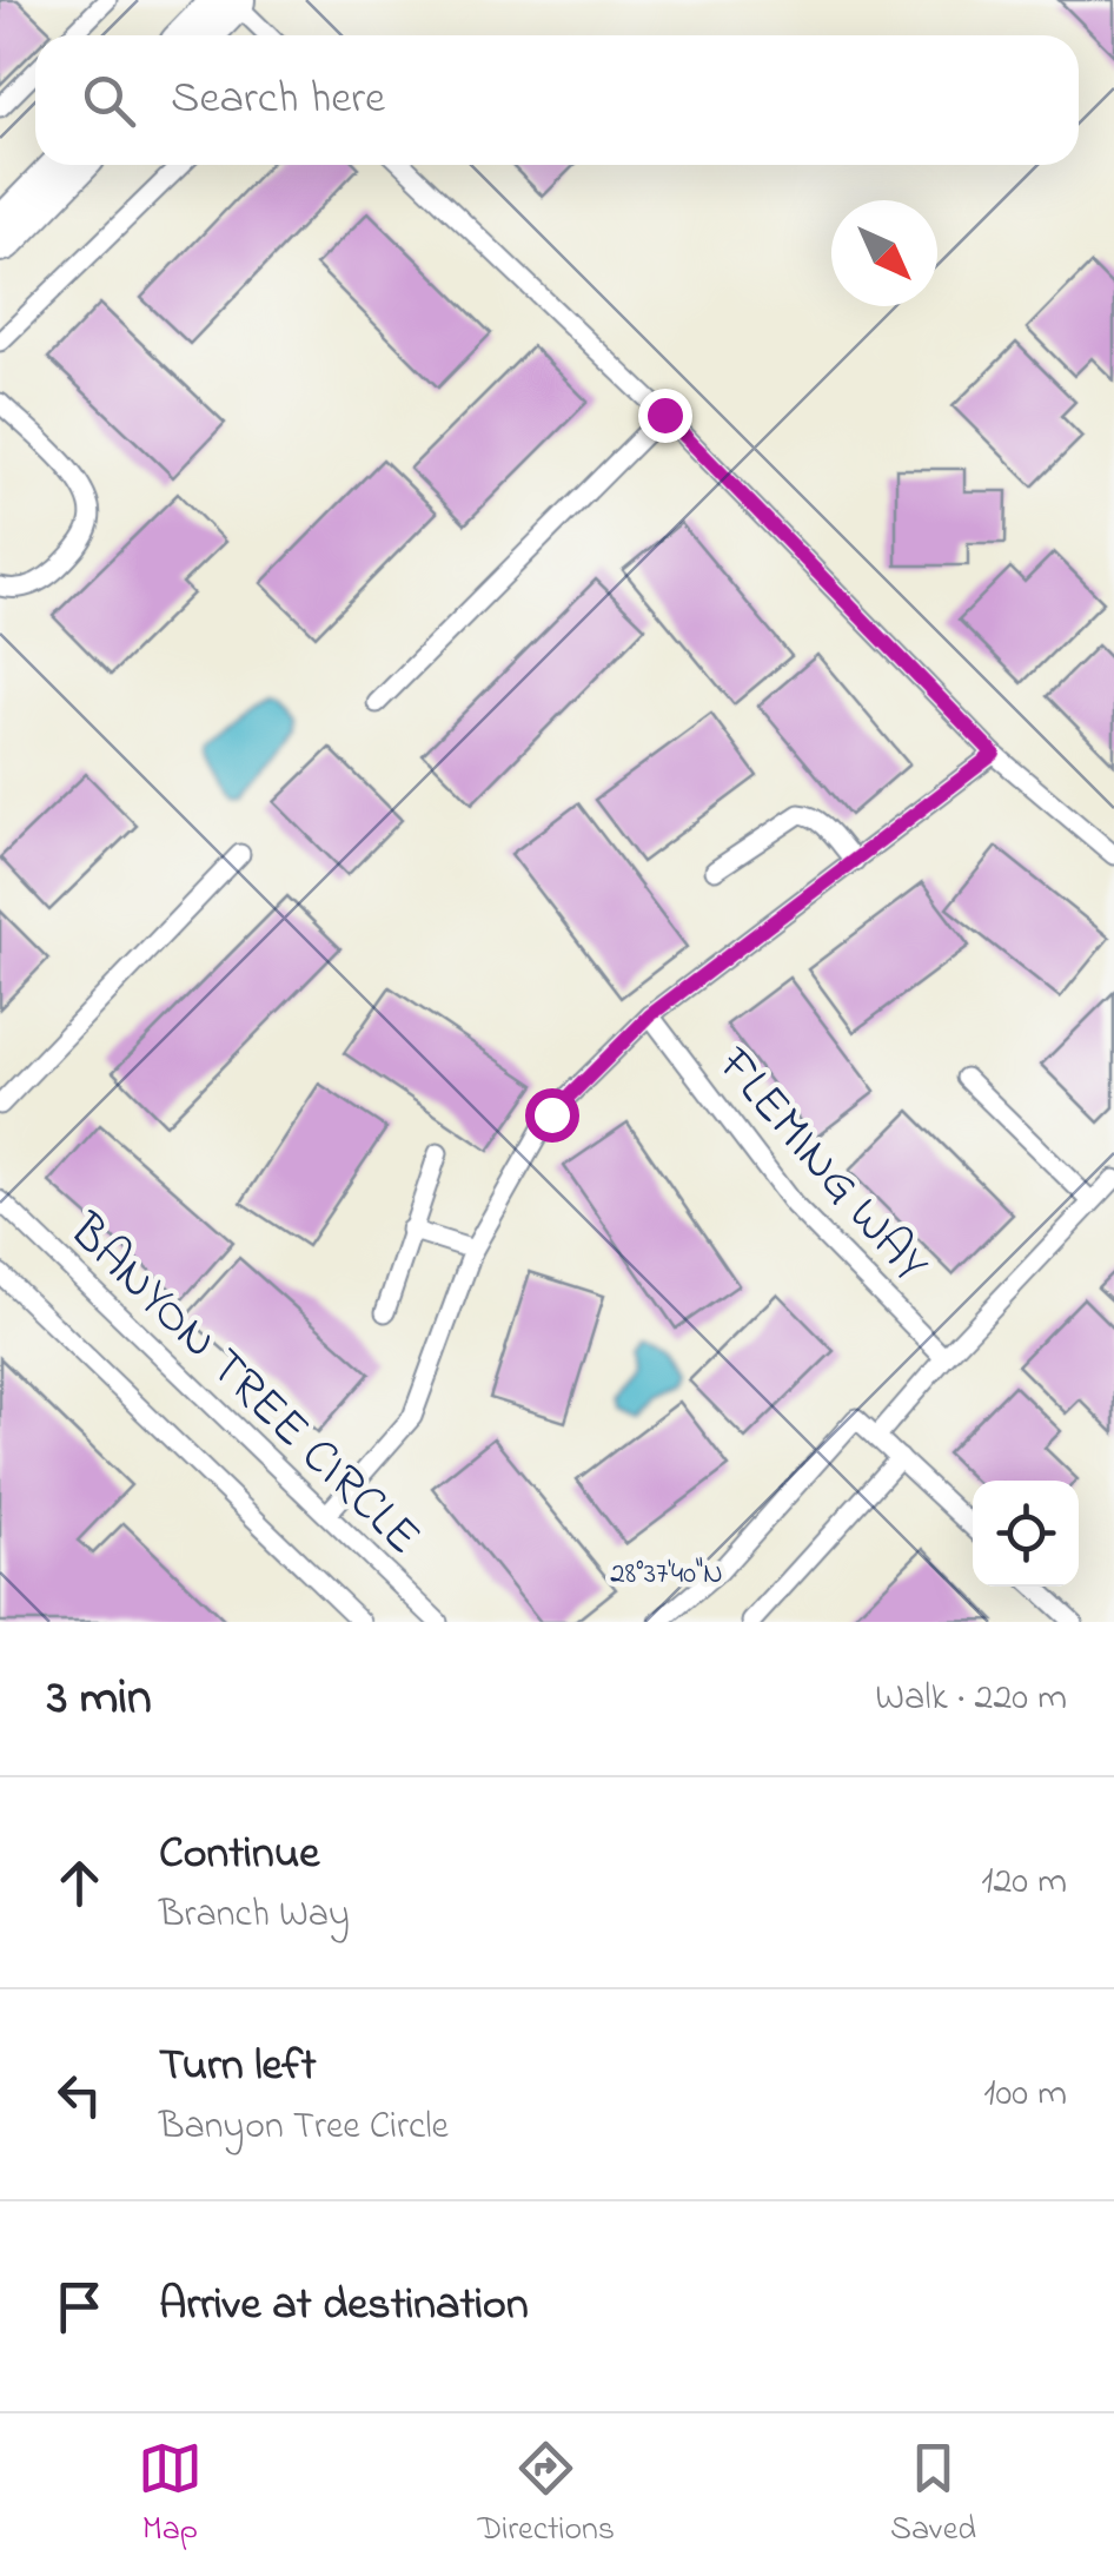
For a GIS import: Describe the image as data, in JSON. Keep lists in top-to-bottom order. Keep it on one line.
{"streets":{"lane":["FLEMING WAY","BANYON TREE CIRCLE"]},"north":"bottom right","page":{"search":"Search here","heading":["3 min","Walk · 220 m"],"list":[["Continue","Branch Way","120 m"],["Turn left","Banyon Tree Circle","100 m"],"Arrive at destination"],"nav":["Map","Directions","Saved"]},"coordinates":["28°37'40\"N"]}
